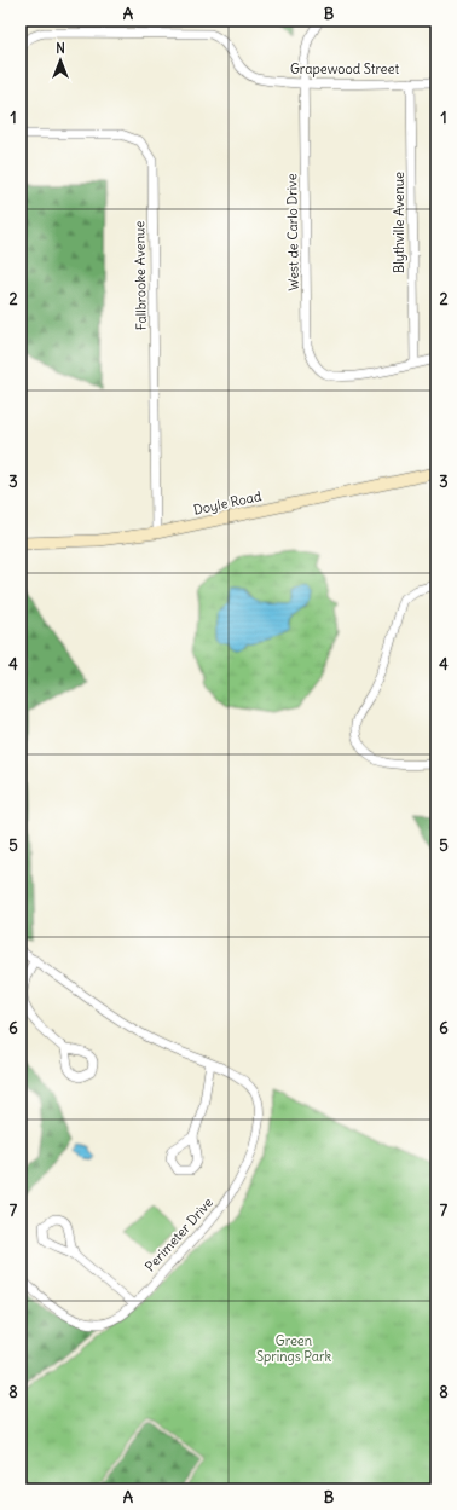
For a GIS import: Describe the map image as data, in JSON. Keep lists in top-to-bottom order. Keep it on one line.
{"streets":{"main road":["Doyle Road"],"street":["Grapewood Street","Blythville Avenue","West de Carlo Drive","Fallbrooke Avenue","Perimeter Drive"]},"crossings":[["Grapewood Street","Blythville Avenue"],["Grapewood Street","West de Carlo Drive"],["Blythville Avenue","West de Carlo Drive"],["Fallbrooke Avenue","Doyle Road"]],"parks":["Green Springs Park"],"north":"top","grid":{"columns":["A","B"],"rows":["1","2","3","4","5","6","7","8"]}}
